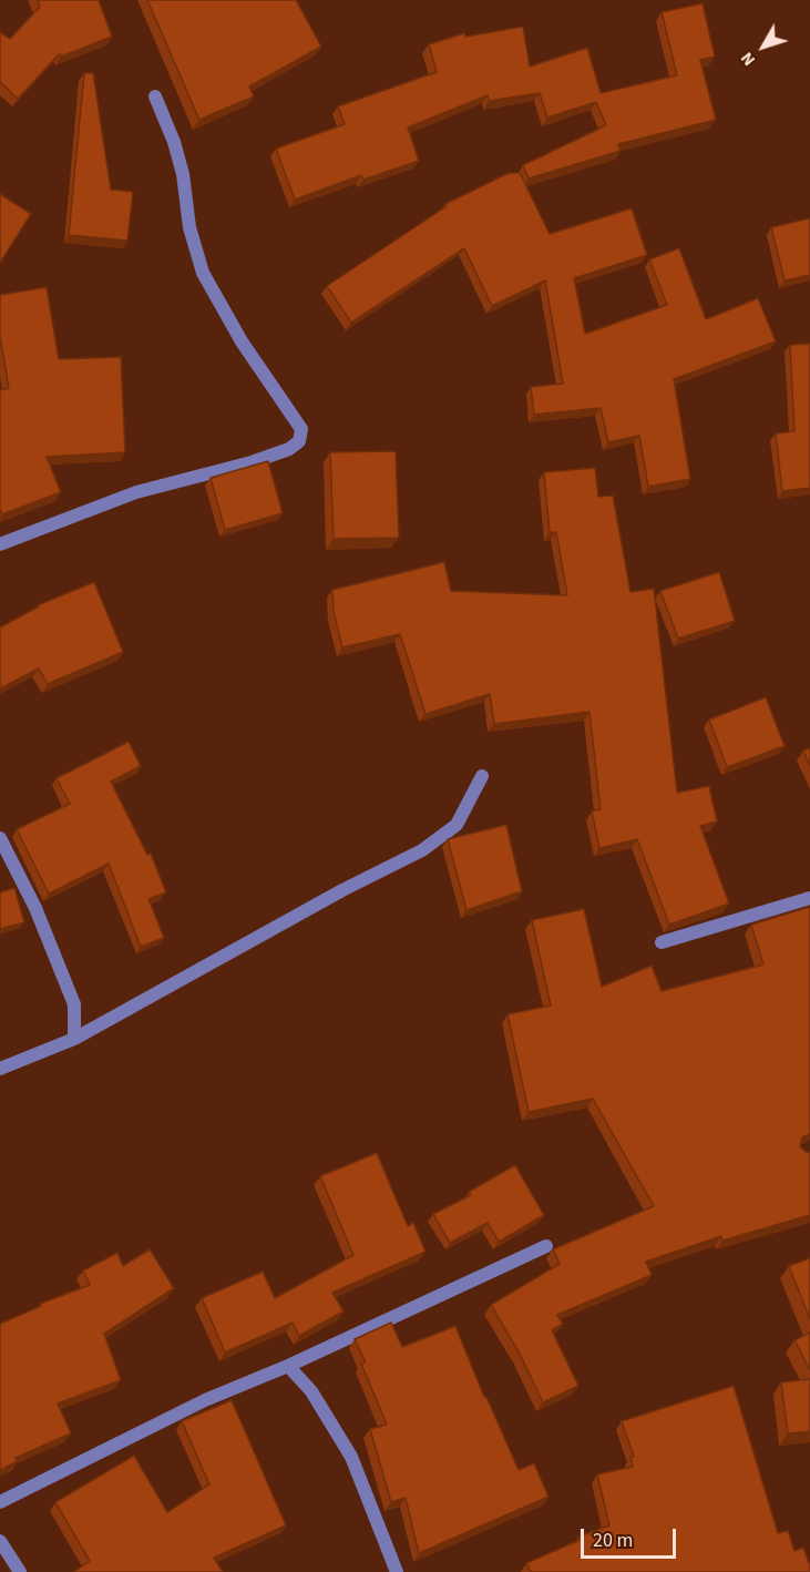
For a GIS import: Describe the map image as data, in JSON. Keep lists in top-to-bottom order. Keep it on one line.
{"scale_bar":"20 m","north":"bottom left"}
